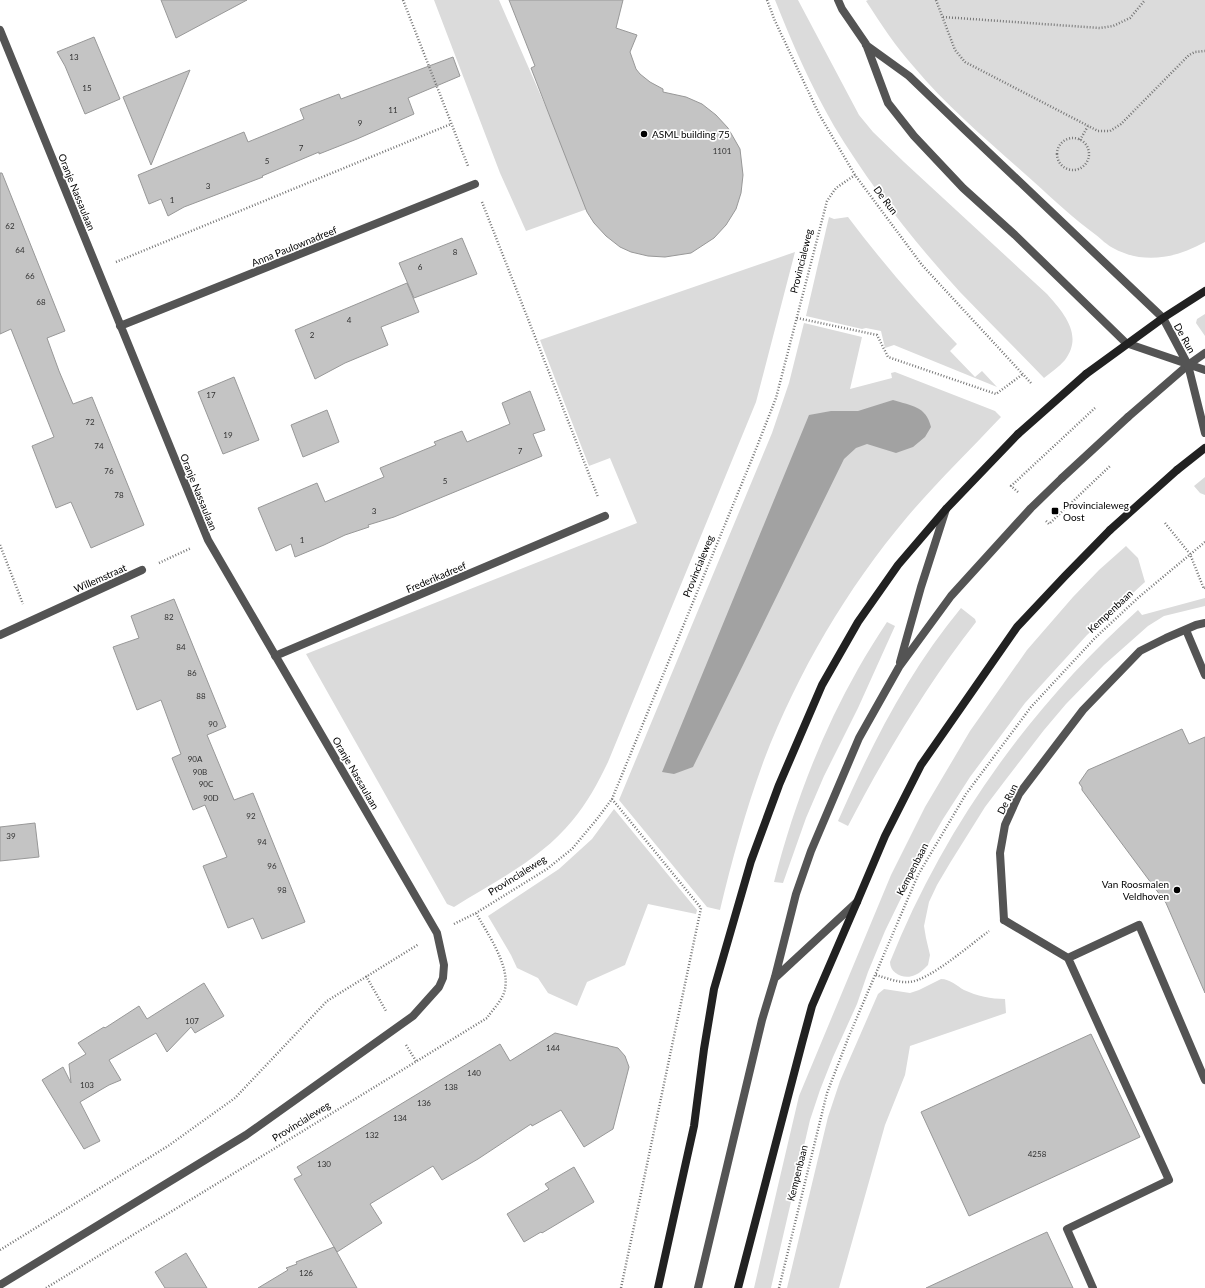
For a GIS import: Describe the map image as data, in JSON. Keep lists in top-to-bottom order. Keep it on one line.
{"streets":{"street":["Oranje Nassaulaan","De Run","Anna Paulownadreef","Provincialeweg","Frederikadreef","Willemstraat"],"path":["Kempenbaan"]},"crossings":[["Oranje Nassaulaan","Anna Paulownadreef"],["Oranje Nassaulaan","Provincialeweg"],["Oranje Nassaulaan","Frederikadreef"],["Oranje Nassaulaan","Willemstraat"],["De Run","Provincialeweg"]],"places":{"other":["ASML building 75","Van Roosmalen Veldhoven"],"transit":["Provincialeweg Oost"]},"house_numbers":["13","15","11","9","7","1101","5","3","1","62","64","8","6","66","68","4","2","17","72","19","74","7","76","5","78","3","1","82","84","86","88","90","90A","90B","90C","90D","92","39","94","96","98","107","144","140","103","138","136","134","132","4258","130","126"]}
